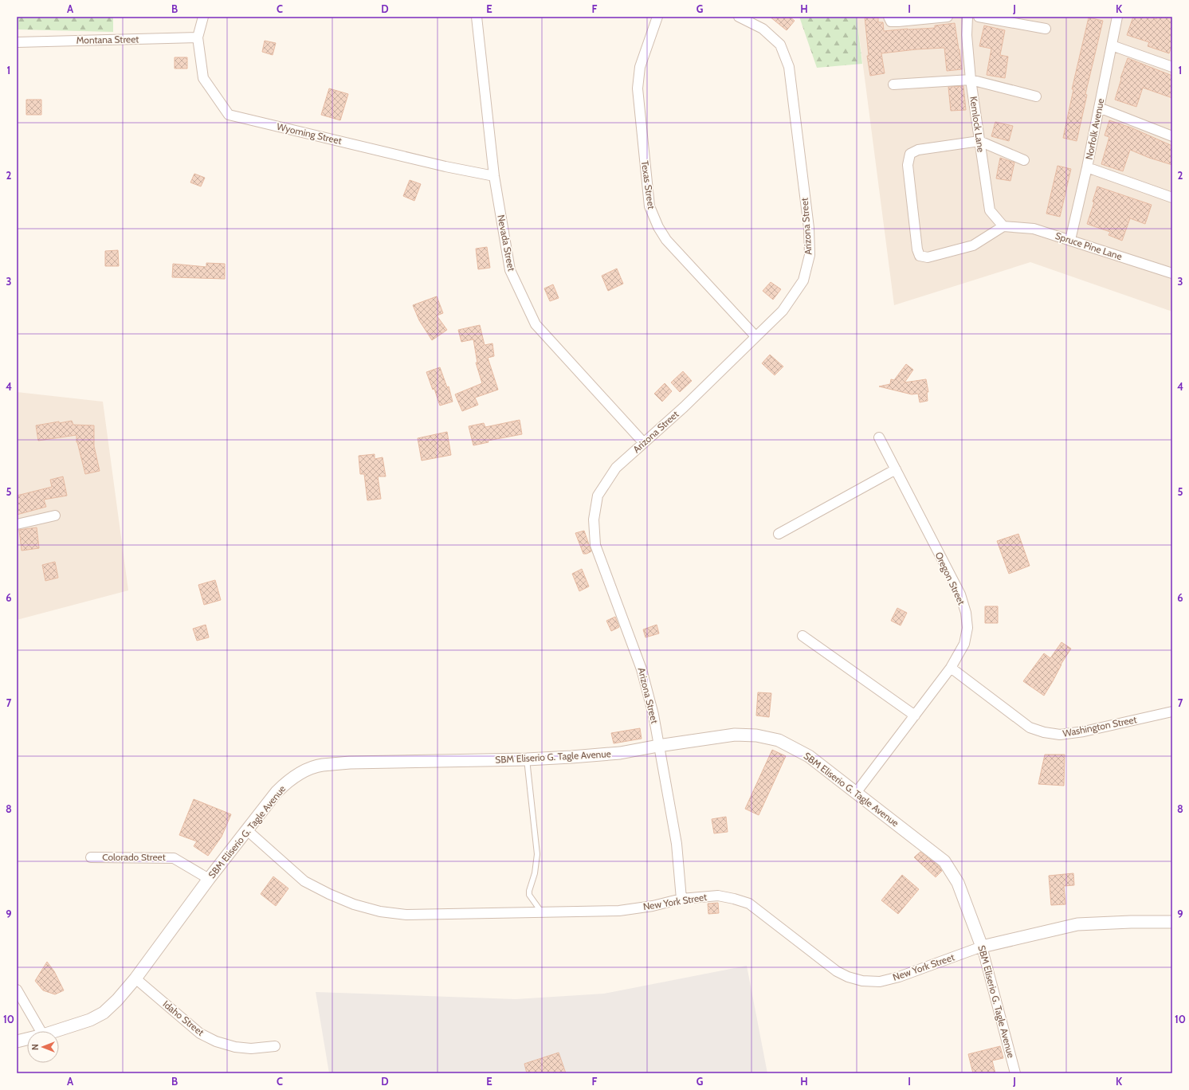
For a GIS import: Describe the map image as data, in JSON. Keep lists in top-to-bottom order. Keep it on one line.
{"streets":{"street":["Montana Street","Kemlock Lane","Norfolk Avenue","Wyoming Street","Texas Street","Arizona Street","Nevada Street","Spruce Pine Lane","Oregon Street","Washington Street","SBM Eliserio G. Tagle Avenue","Colorado Street","New York Street","Idaho Street"]},"crossings":[["Montana Street","Wyoming Street"],["Kemlock Lane","Spruce Pine Lane"],["Norfolk Avenue","Spruce Pine Lane"],["Wyoming Street","Nevada Street"],["Texas Street","Arizona Street"],["Arizona Street","Nevada Street"],["Arizona Street","SBM Eliserio G. Tagle Avenue"],["Arizona Street","New York Street"],["Oregon Street","Washington Street"],["Oregon Street","SBM Eliserio G. Tagle Avenue"],["SBM Eliserio G. Tagle Avenue","Colorado Street"],["SBM Eliserio G. Tagle Avenue","New York Street"],["SBM Eliserio G. Tagle Avenue","Idaho Street"]],"north":"left","grid":{"columns":["A","B","C","D","E","F","G","H","I","J","K"],"rows":["1","2","3","4","5","6","7","8","9","10"]}}
